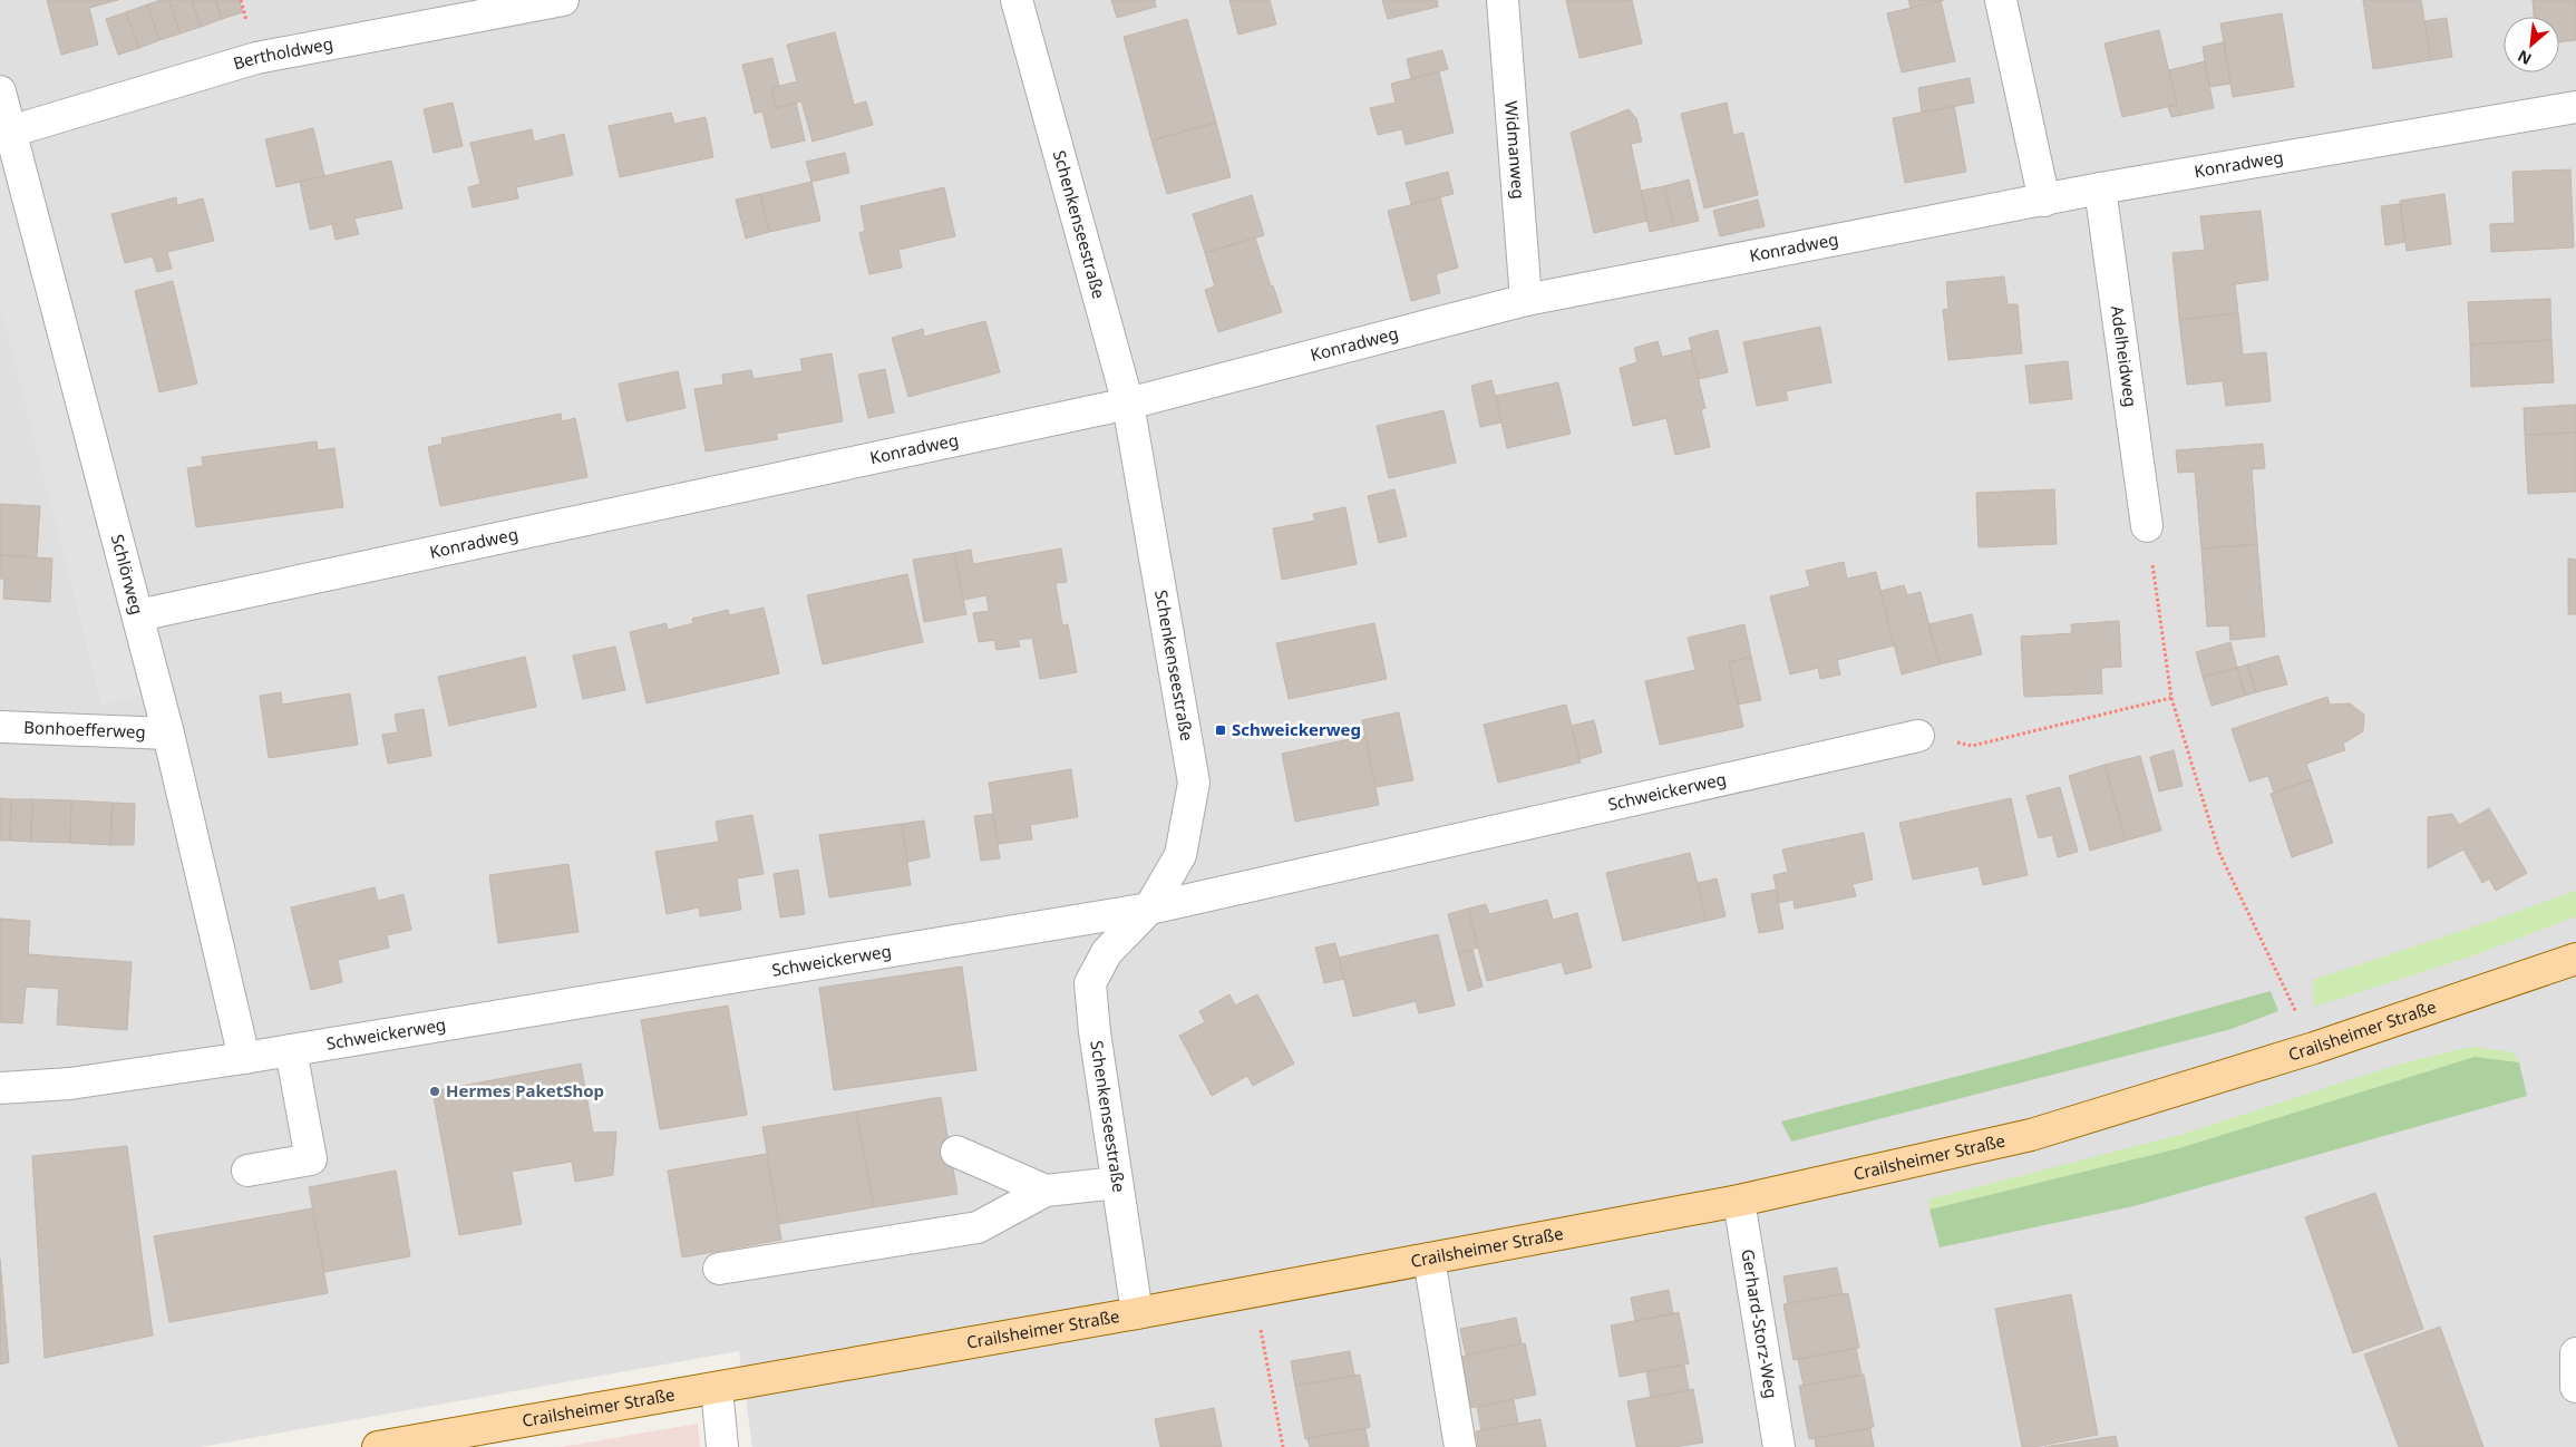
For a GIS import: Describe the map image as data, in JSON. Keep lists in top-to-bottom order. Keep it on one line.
{"streets":{"main road":["Crailsheimer Straße"],"street":["Bertholdweg","Widmanweg","Konradweg","Schenkenseestraße","Adelheidweg","Schlörweg","Bonhoefferweg","Schweickerweg","Gerhard-Storz-Weg"]},"crossings":[["Bertholdweg","Schlörweg"],["Widmanweg","Konradweg"],["Konradweg","Schenkenseestraße"],["Konradweg","Adelheidweg"],["Konradweg","Schlörweg"],["Schenkenseestraße","Schweickerweg"],["Schenkenseestraße","Crailsheimer Straße"],["Schlörweg","Bonhoefferweg"],["Schlörweg","Schweickerweg"],["Crailsheimer Straße","Gerhard-Storz-Weg"]],"places":{"transit":["Schweickerweg"],"other":["Hermes PaketShop"]},"north":"bottom left"}
